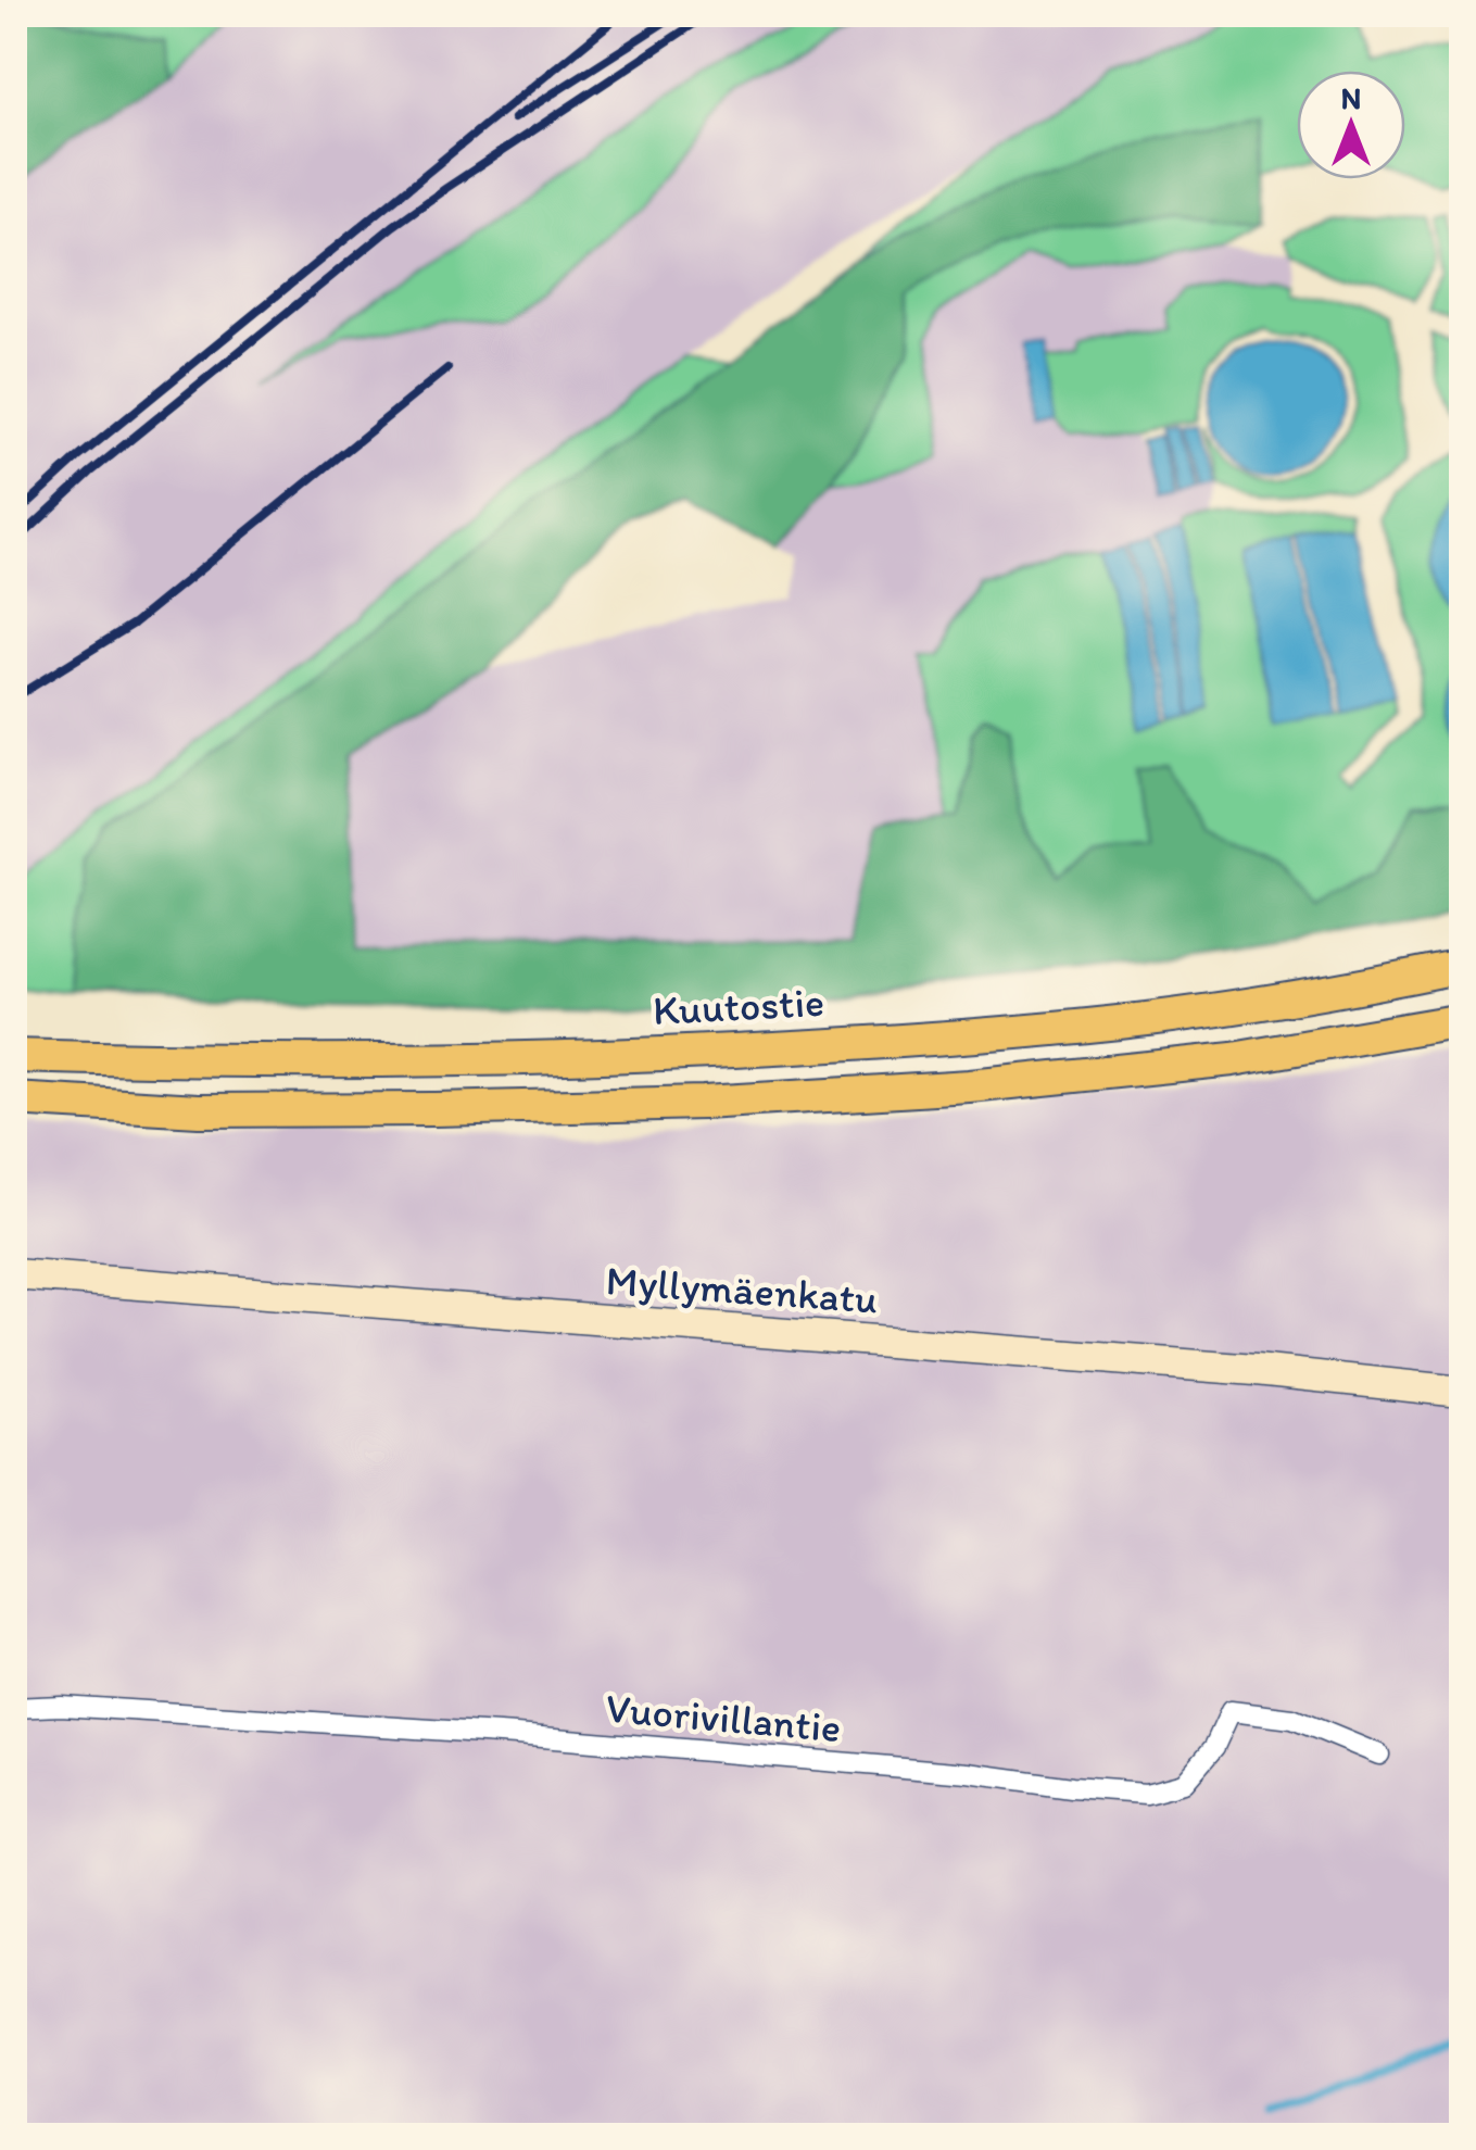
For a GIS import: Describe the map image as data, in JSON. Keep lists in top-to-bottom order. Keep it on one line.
{"streets":{"highway":["Kuutostie"],"main road":["Myllymäenkatu"],"street":["Vuorivillantie"]},"north":"top"}
